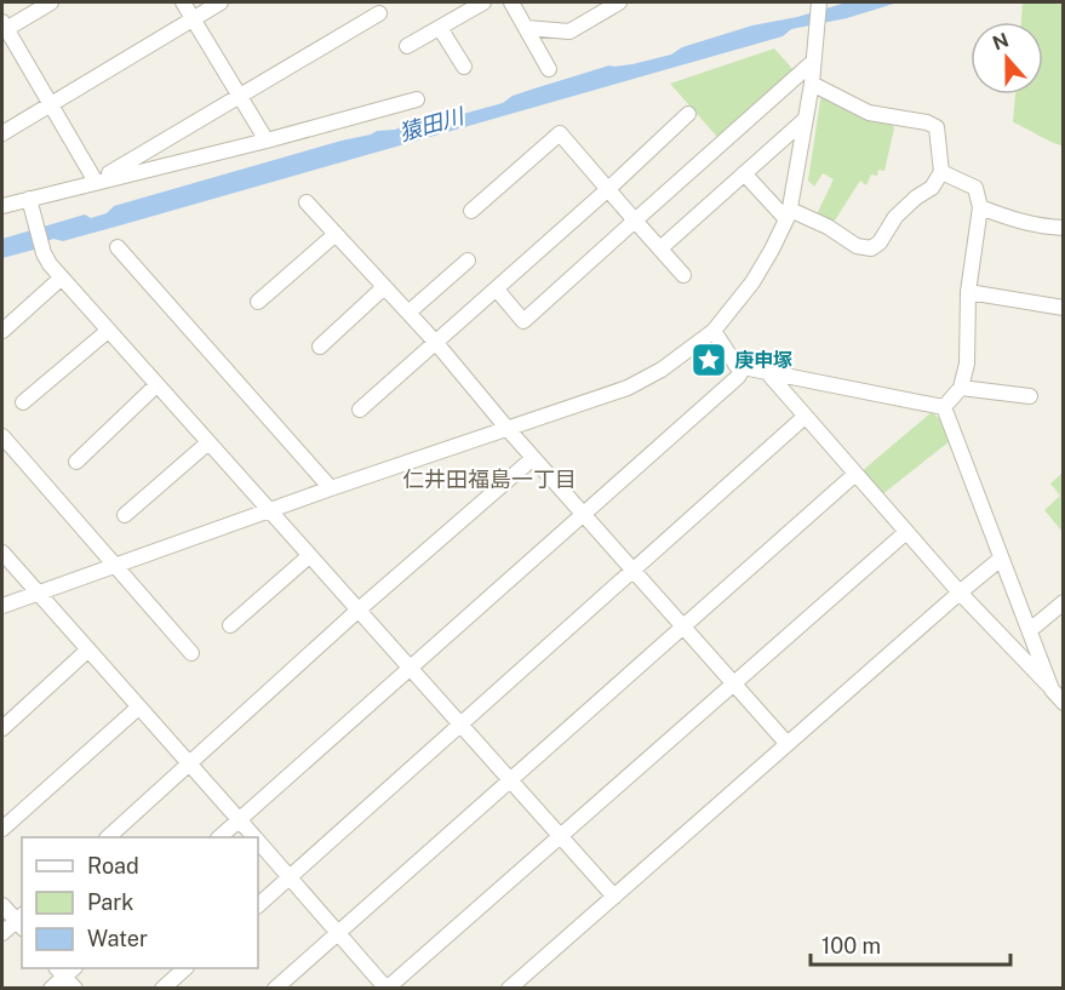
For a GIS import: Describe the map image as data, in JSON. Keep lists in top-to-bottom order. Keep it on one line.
{"districts":["仁井田福島一丁目"],"water":["猿田川"],"places":{"place":["庚申塚"]},"legend":["Road","Park","Water"],"scale_bar":"100 m","north":"top"}
